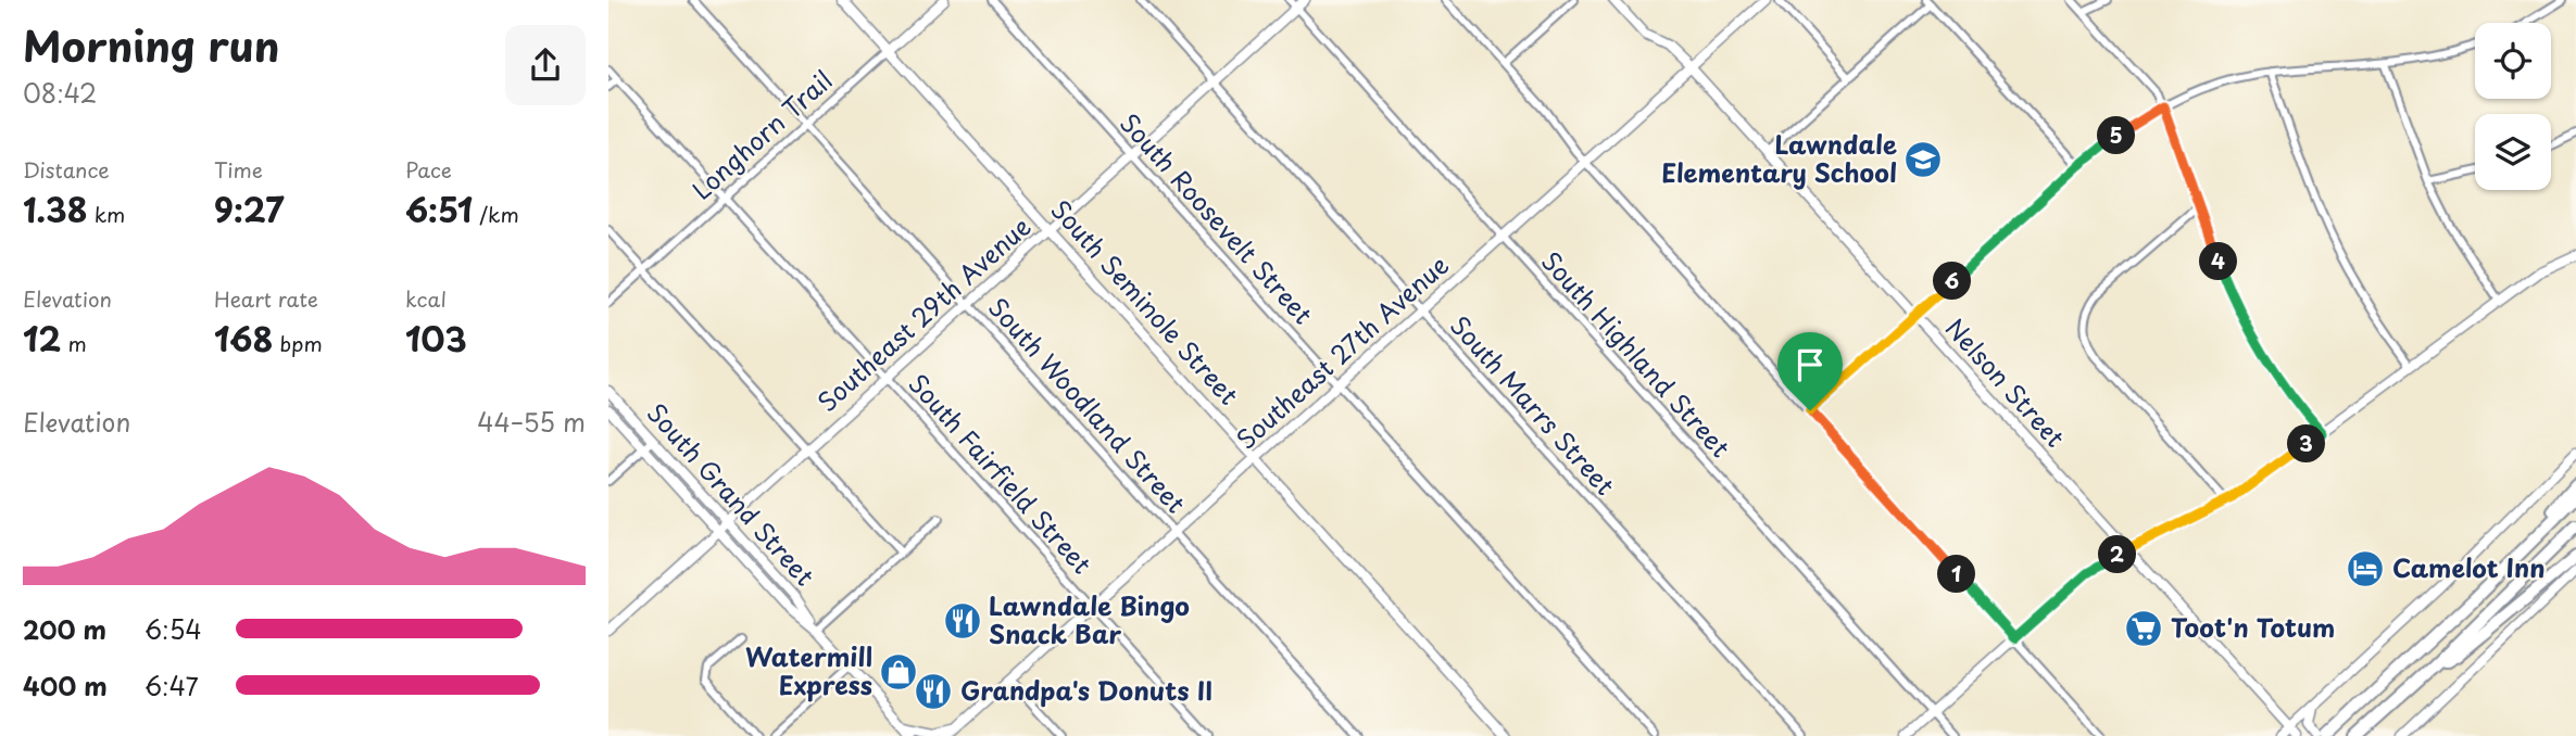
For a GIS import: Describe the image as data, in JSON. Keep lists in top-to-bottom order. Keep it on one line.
{"streets":{"street":["Longhorn Trail","South Roosevelt Street","South Seminole Street","Southeast 29th Avenue","Southeast 27th Avenue","South Highland Street","Nelson Street","South Woodland Street","South Marrs Street","South Fairfield Street","South Grand Street"]},"crossings":[["Longhorn Trail","South Seminole Street"],["Longhorn Trail","South Woodland Street"],["Longhorn Trail","South Fairfield Street"],["South Roosevelt Street","Southeast 29th Avenue"],["South Roosevelt Street","Southeast 27th Avenue"],["South Seminole Street","Southeast 29th Avenue"],["South Seminole Street","Southeast 27th Avenue"],["Southeast 29th Avenue","South Highland Street"],["Southeast 29th Avenue","South Woodland Street"],["Southeast 29th Avenue","South Marrs Street"],["Southeast 29th Avenue","South Fairfield Street"],["Southeast 29th Avenue","South Grand Street"],["Southeast 27th Avenue","South Highland Street"],["Southeast 27th Avenue","Nelson Street"],["Southeast 27th Avenue","South Woodland Street"],["Southeast 27th Avenue","South Marrs Street"],["Southeast 27th Avenue","South Fairfield Street"]],"places":{"school or university":["Lawndale Elementary School"],"hotel":["Camelot Inn"],"restaurant":["Lawndale Bingo Snack Bar","Grandpa's Donuts II"],"supermarket":["Toot'n Totum"],"shop":["Watermill Express"]},"page":{"heading":["Morning run","08:42"],"pins":["5","4","6","3","2","1"],"stats":[["Distance","1.38 km"],["Time","9:27"],["Pace","6:51 /km"],["Elevation","12 m"],["Heart rate","168 bpm"],["kcal","103"]],"chart":["Elevation","44–55 m"],"list":[{"name":"200 m","note":"6:54"},{"name":"400 m","note":"6:47"}]}}
